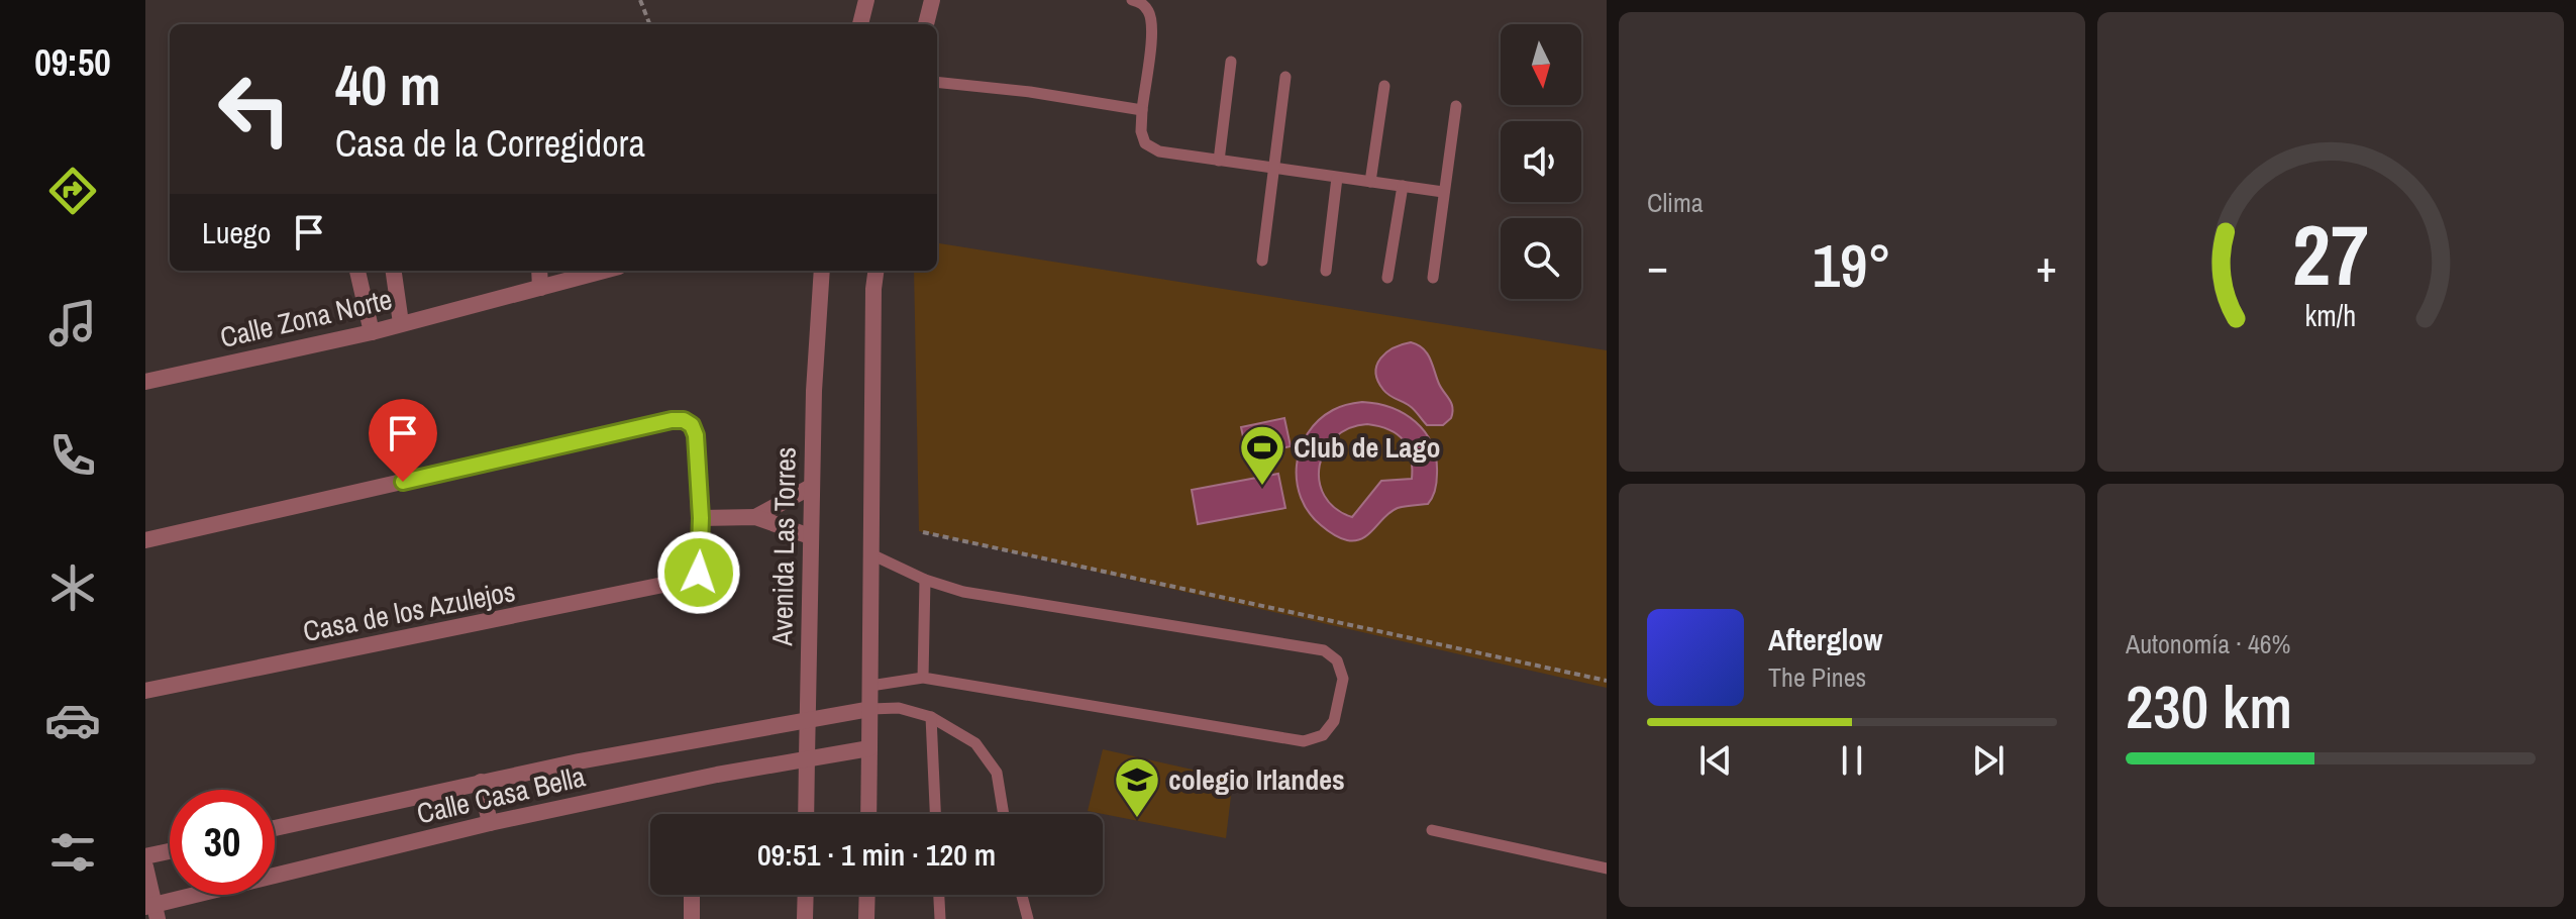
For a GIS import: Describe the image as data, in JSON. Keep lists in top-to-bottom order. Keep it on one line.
{"streets":{"street":["Calle Zona Norte","Avenida Las Torres","Casa de los Azulejos","Calle Casa Bella"]},"crossings":[["Avenida Las Torres","Calle Casa Bella"]],"places":{"sports":["Club de Lago"],"school or university":["colegio Irlandes"]},"north":"bottom","page":{"tabs":"09:50","tile":["Clima",["Autonomía · 46%","230 km"]],"turn":["40 m","Casa de la Corregidora"],"then":"Luego","heat":["−","19°","+"],"song":["Afterglow","The Pines"],"limit":"30","trip":"09:51 · 1 min · 120 m","gauge":["27","km/h"]}}
